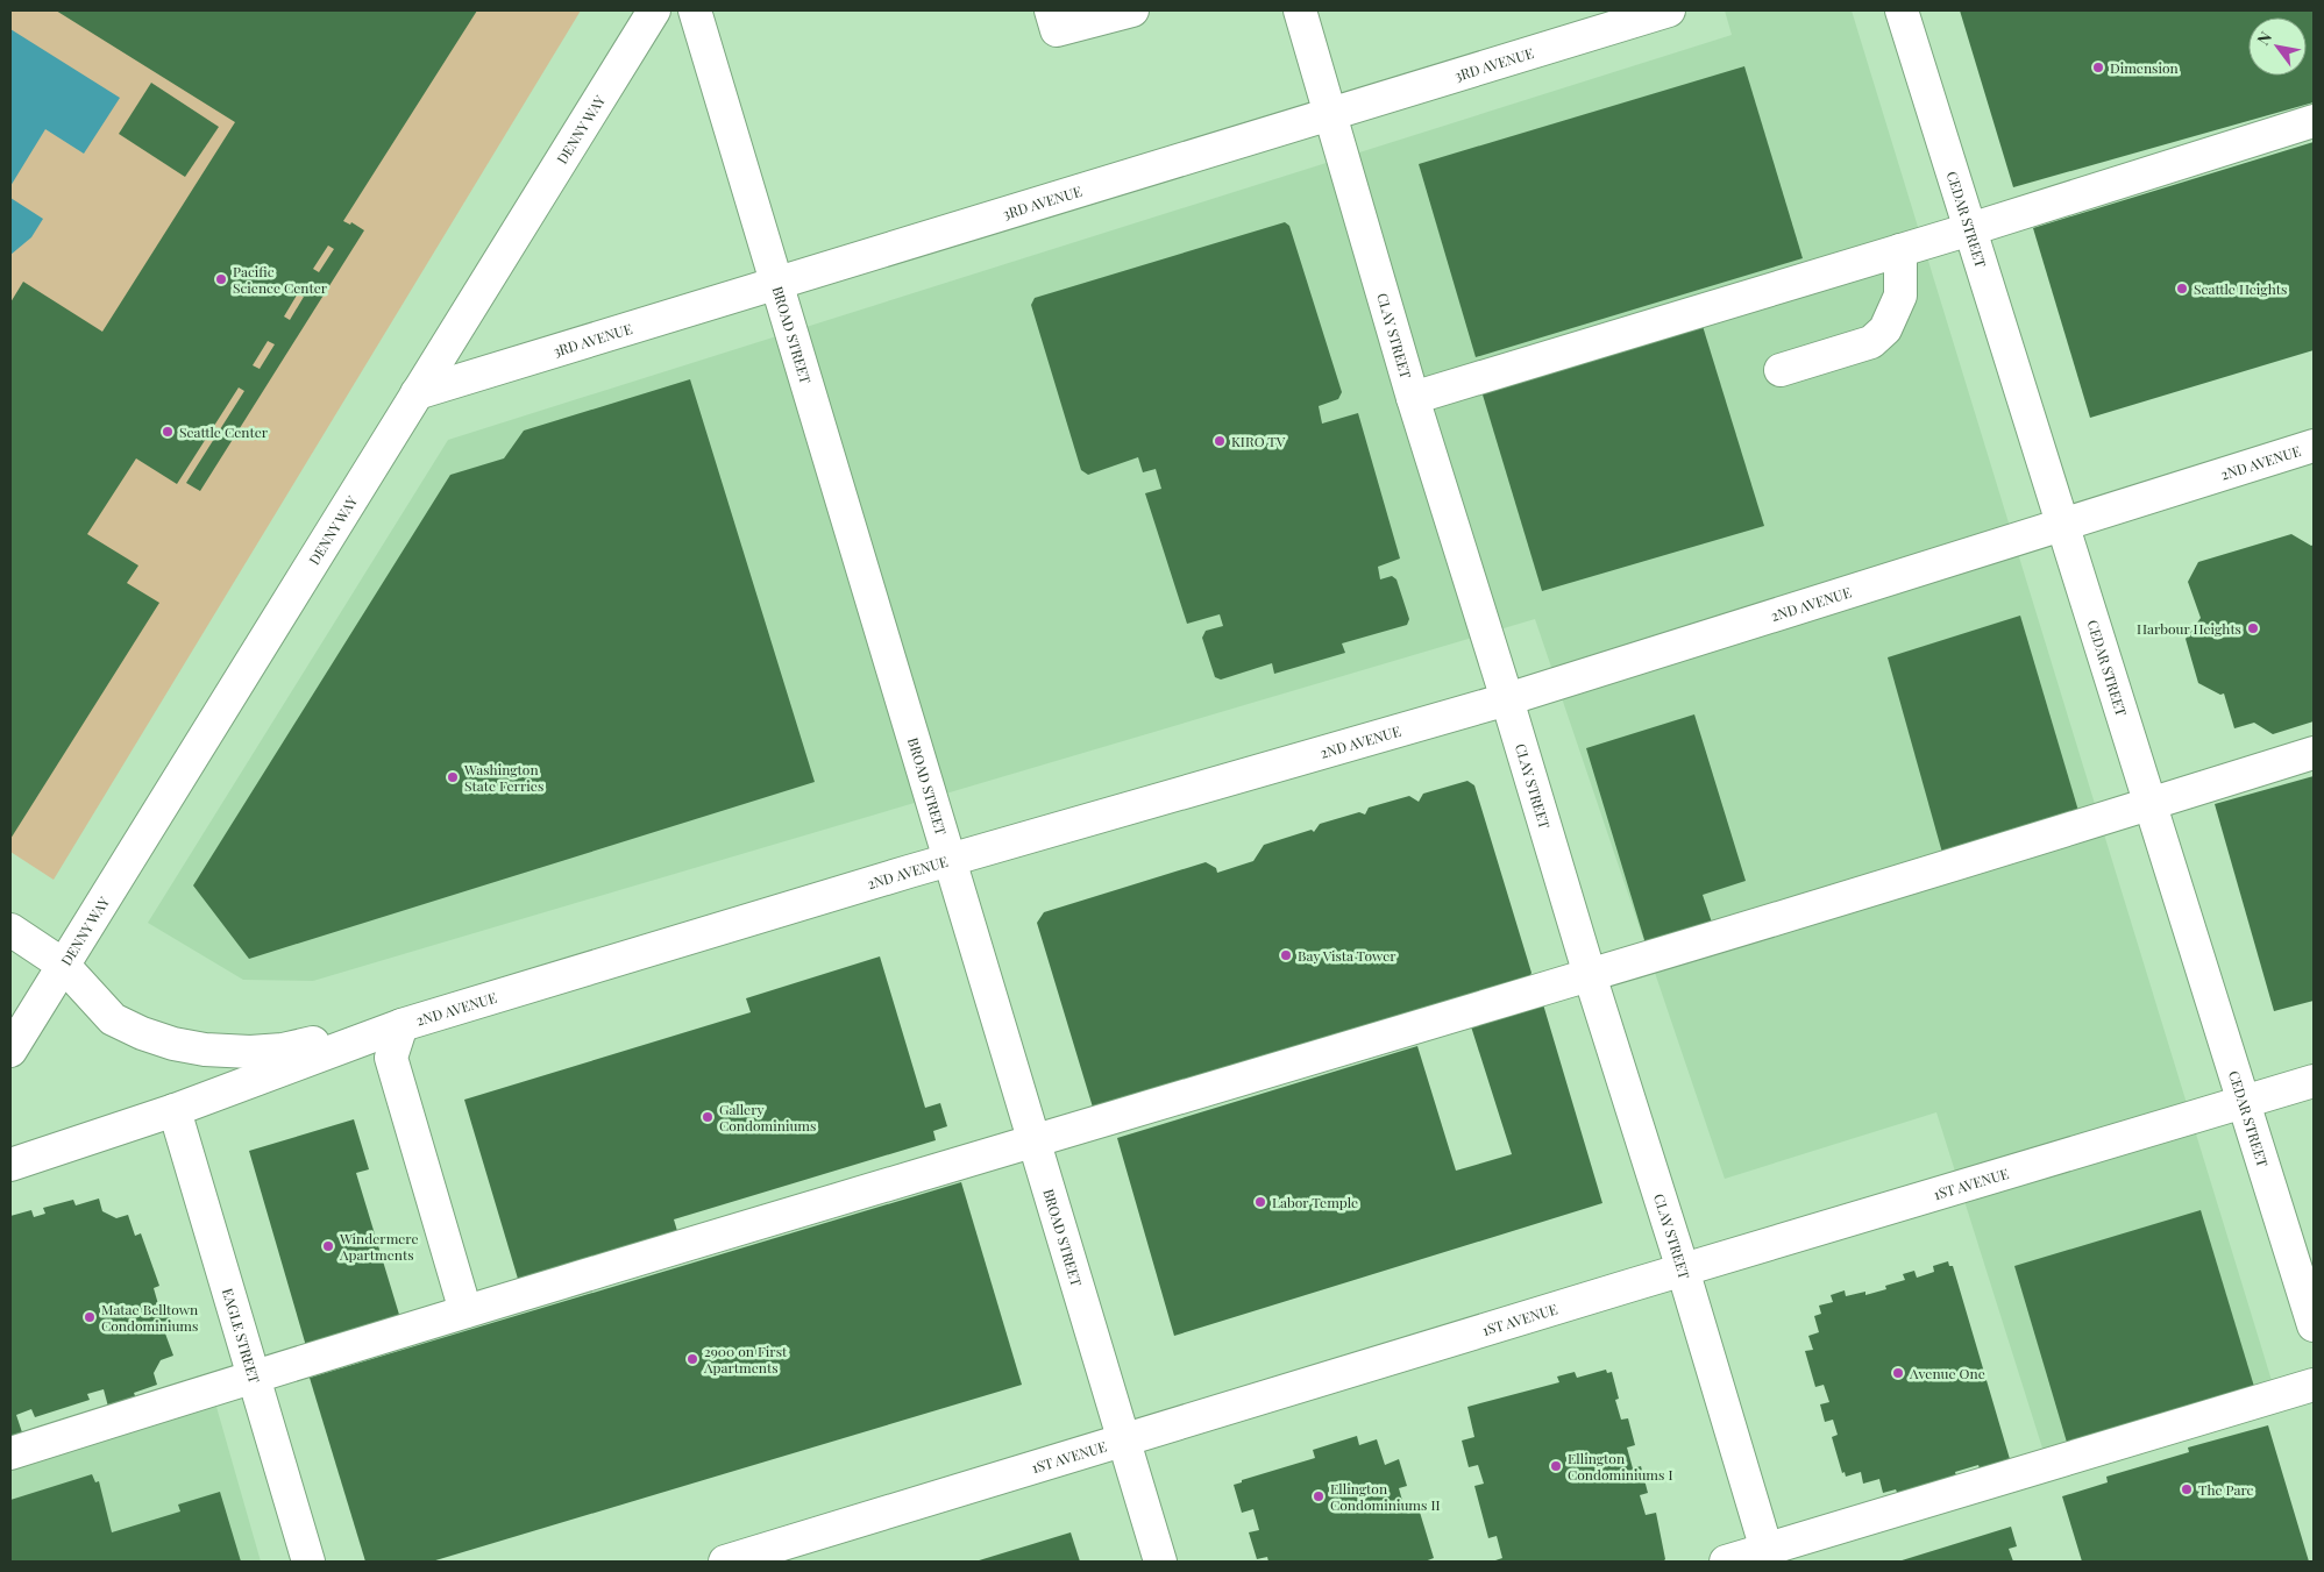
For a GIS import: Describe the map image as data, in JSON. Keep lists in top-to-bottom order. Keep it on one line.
{"streets":{"main road":["3RD AVENUE","DENNY WAY","CEDAR STREET","BROAD STREET","CLAY STREET","2ND AVENUE","1ST AVENUE","EAGLE STREET"]},"crossings":[["3RD AVENUE","DENNY WAY"],["3RD AVENUE","BROAD STREET"],["3RD AVENUE","CLAY STREET"],["DENNY WAY","2ND AVENUE"],["CEDAR STREET","2ND AVENUE"],["CEDAR STREET","1ST AVENUE"],["BROAD STREET","2ND AVENUE"],["BROAD STREET","1ST AVENUE"],["CLAY STREET","2ND AVENUE"],["CLAY STREET","1ST AVENUE"],["2ND AVENUE","EAGLE STREET"]],"places":["Dimension","Pacific Science Center","Seattle Heights","Seattle Center","KIRO TV","Harbour Heights","Washington State Ferries","Bay Vista Tower","Gallery Condominiums","Labor Temple","Windermere Apartments","Matae Belltown Condominiums","2900 on First Apartments","Avenue One","Ellington Condominiums I","The Parc","Ellington Condominiums II"],"north":"top left"}
